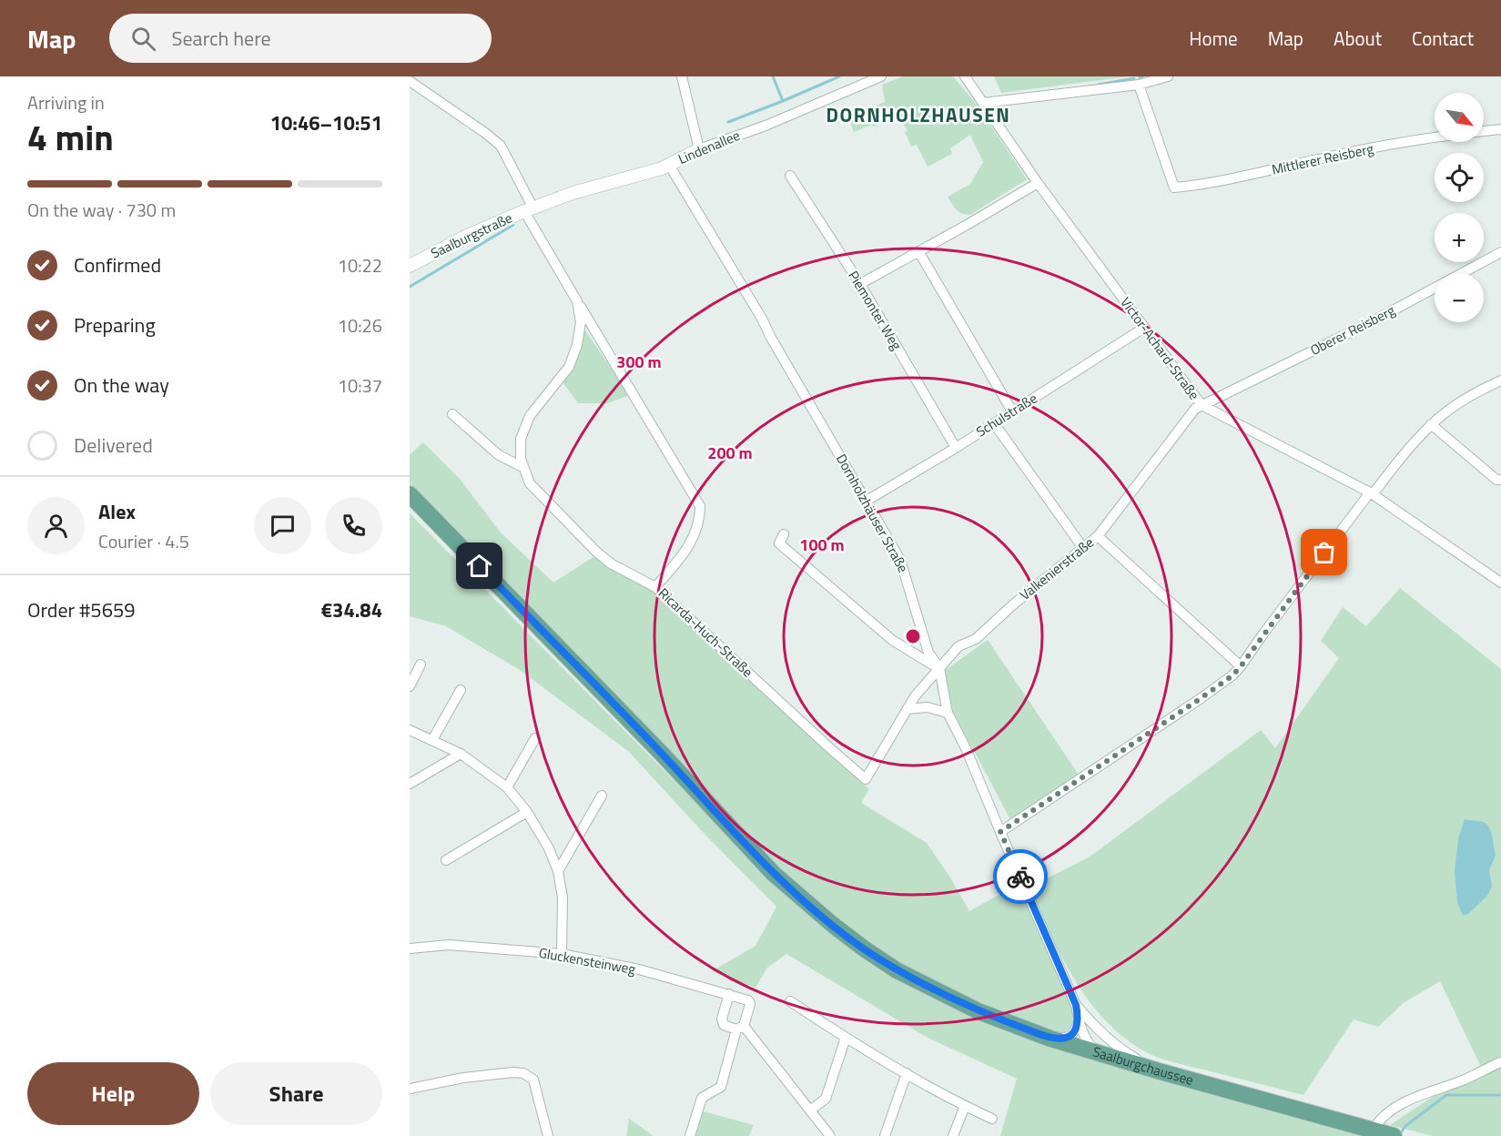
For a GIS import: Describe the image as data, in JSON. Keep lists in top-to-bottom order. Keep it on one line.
{"streets":{"main road":["Saalburgchaussee"],"street":["Lindenallee","Mittlerer Reisberg","Saalburgstraße","Piemonter Weg","Oberer Reisberg","Victor-Achard-Straße","Schulstraße","Dornholzhäuser Straße","Valkenierstraße","Ricarda-Huch-Straße","Gluckensteinweg"]},"crossings":[["Lindenallee","Saalburgstraße"],["Lindenallee","Dornholzhäuser Straße"],["Lindenallee","Ricarda-Huch-Straße"],["Saalburgstraße","Ricarda-Huch-Straße"],["Piemonter Weg","Schulstraße"],["Oberer Reisberg","Victor-Achard-Straße"],["Oberer Reisberg","Valkenierstraße"],["Victor-Achard-Straße","Schulstraße"],["Victor-Achard-Straße","Valkenierstraße"],["Schulstraße","Dornholzhäuser Straße"],["Dornholzhäuser Straße","Valkenierstraße"],["Dornholzhäuser Straße","Saalburgchaussee"],["Valkenierstraße","Ricarda-Huch-Straße"]],"districts":["DORNHOLZHAUSEN"],"north":"bottom right","page":{"header":"Map","search":"Search here","nav":["Home","Map","About","Contact"],"heading":["4 min","Arriving in","10:46–10:51"],"panel":["Alex","Courier · 4.5","Order #5659","€34.84"],"map_buttons":["+","−"],"bar":"On the way · 730 m","list":[["Confirmed","10:22"],["Preparing","10:26"],["On the way","10:37"],"Delivered"],"buttons":["Help","Share"]},"rings":["300 m","200 m","100 m"]}
